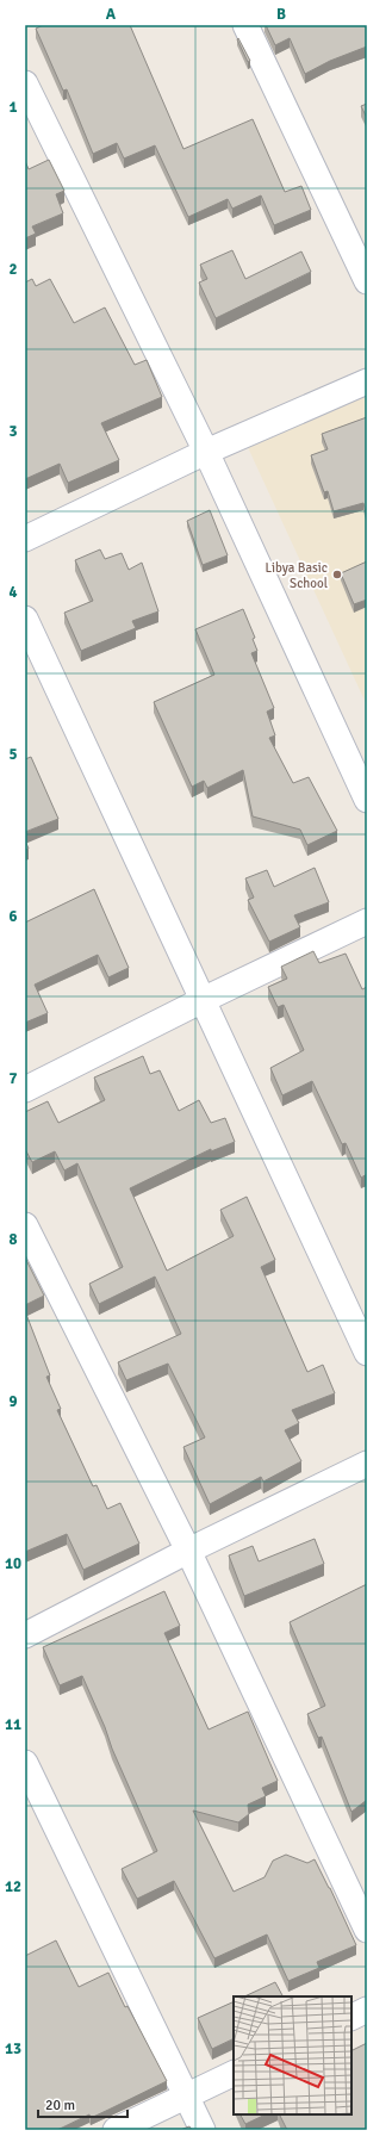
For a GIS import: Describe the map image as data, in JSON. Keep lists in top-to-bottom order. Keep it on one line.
{"places":["Libya Basic School"],"scale_bar":"20 m","grid":{"columns":["A","B"],"rows":["1","2","3","4","5","6","7","8","9","10","11","12","13"]}}
